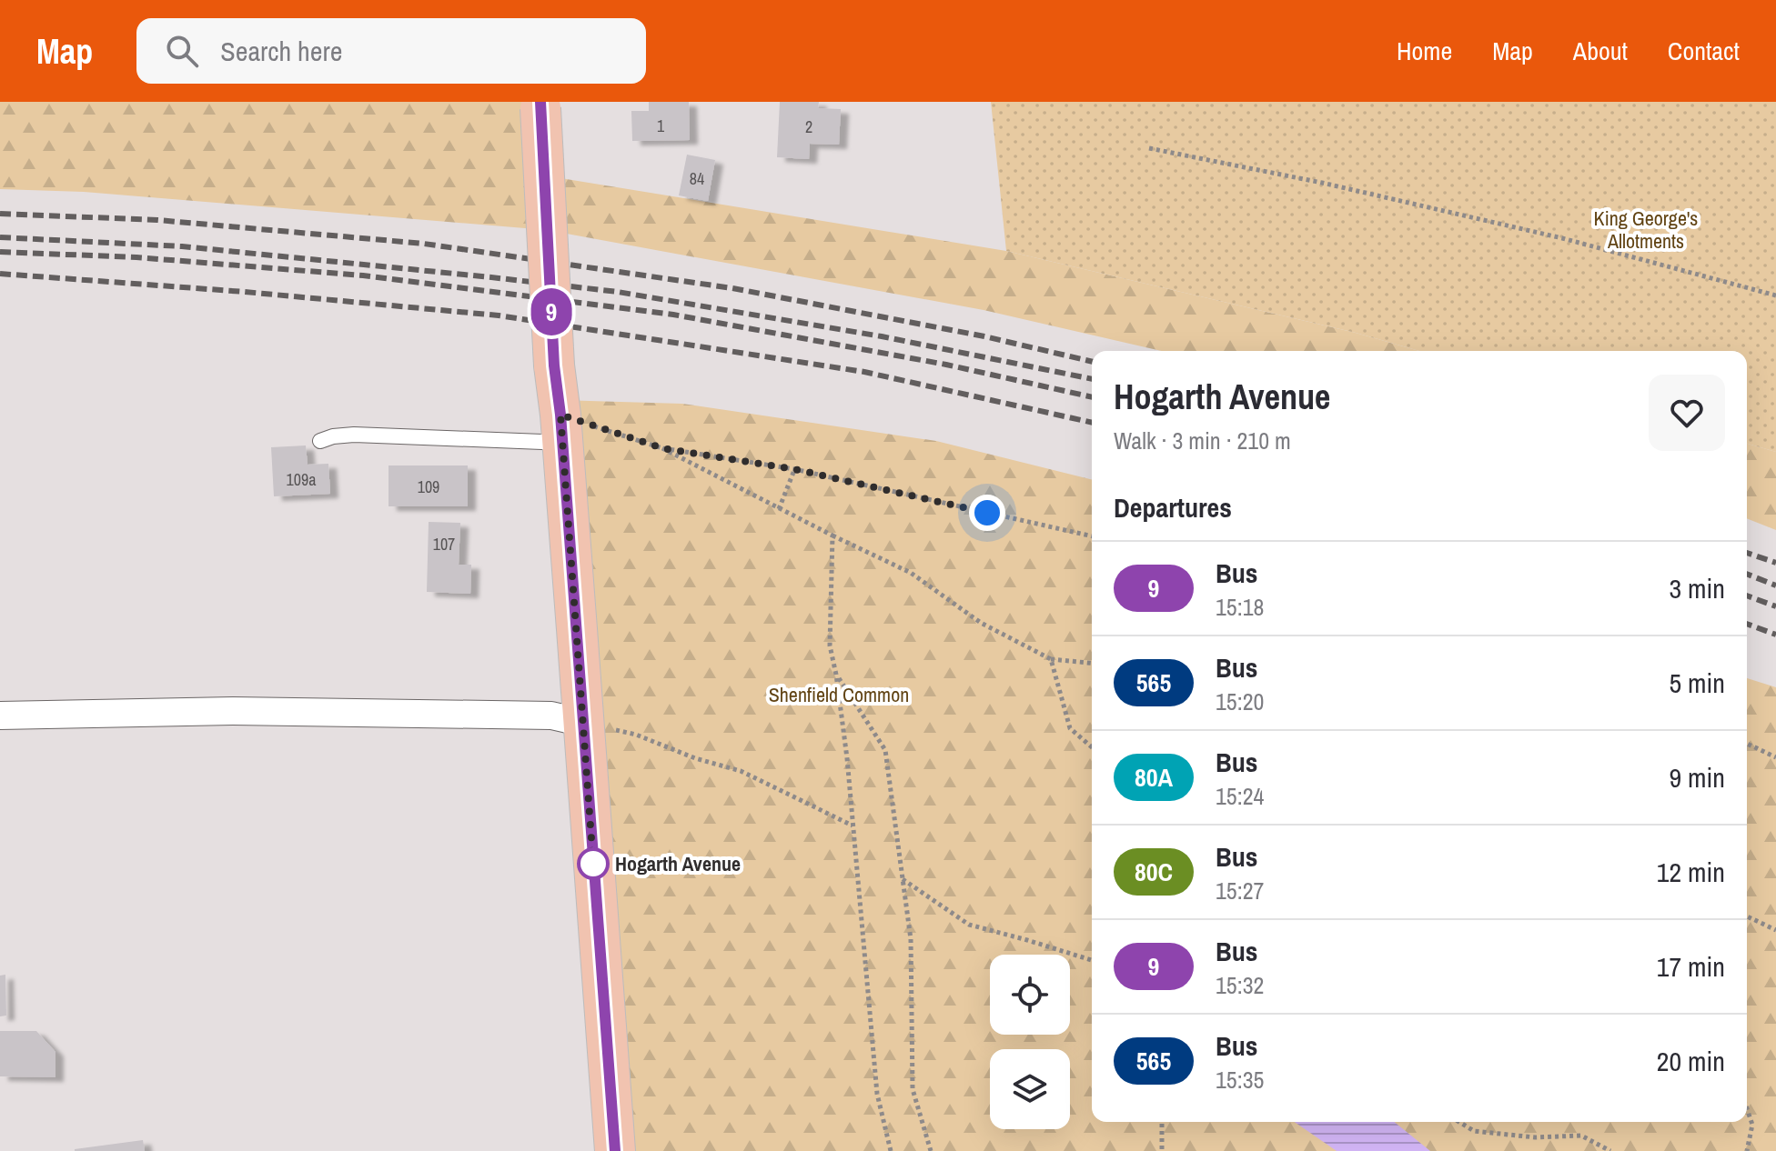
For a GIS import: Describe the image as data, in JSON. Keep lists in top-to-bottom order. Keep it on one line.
{"parks":["King George's Allotments","Shenfield Common"],"places":["Hogarth Avenue"],"lines":["bus line 9"],"house_numbers":["1","2","84","109a","109","107"],"page":{"header":"Map","search":"Search here","nav":["Home","Map","About","Contact"],"on_map":"9","heading":[["Hogarth Avenue","Walk · 3 min · 210 m"],"Departures"],"list":[{"mark":"9","name":"Bus","note":"15:18","value":"3 min"},{"mark":"565","name":"Bus","note":"15:20","value":"5 min"},{"mark":"80A","name":"Bus","note":"15:24","value":"9 min"},{"mark":"80C","name":"Bus","note":"15:27","value":"12 min"},{"mark":"9","name":"Bus","note":"15:32","value":"17 min"},{"mark":"565","name":"Bus","note":"15:35","value":"20 min"}]}}
